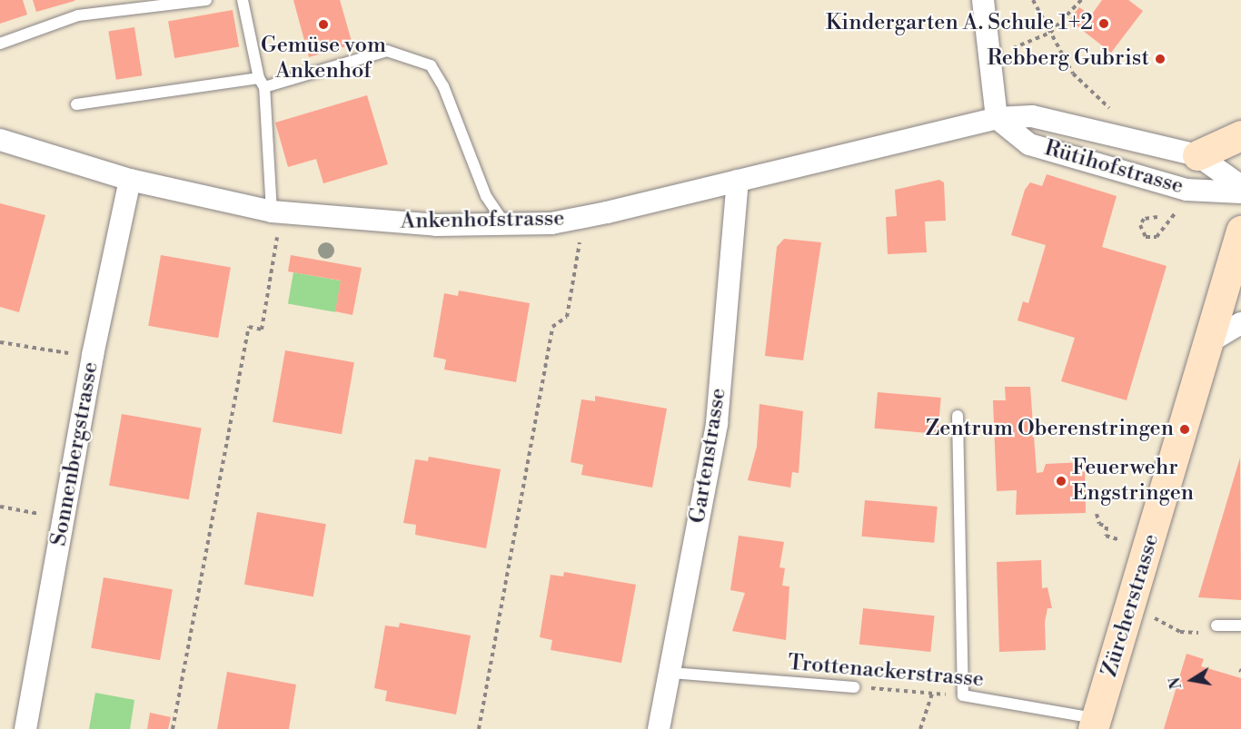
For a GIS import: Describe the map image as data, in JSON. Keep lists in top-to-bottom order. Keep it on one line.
{"streets":{"main road":["Zürcherstrasse"],"street":["Rütihofstrasse","Ankenhofstrasse","Sonnenbergstrasse","Gartenstrasse"],"lane":["Trottenackerstrasse"]},"crossings":[["Rütihofstrasse","Ankenhofstrasse"],["Ankenhofstrasse","Sonnenbergstrasse"],["Ankenhofstrasse","Gartenstrasse"],["Gartenstrasse","Trottenackerstrasse"],["Zürcherstrasse","Trottenackerstrasse"]],"places":["Kindergarten A. Schule 1+2","Gemüse vom Ankenhof","Rebberg Gubrist","Zentrum Oberenstringen","Feuerwehr Engstringen"],"north":"left"}
